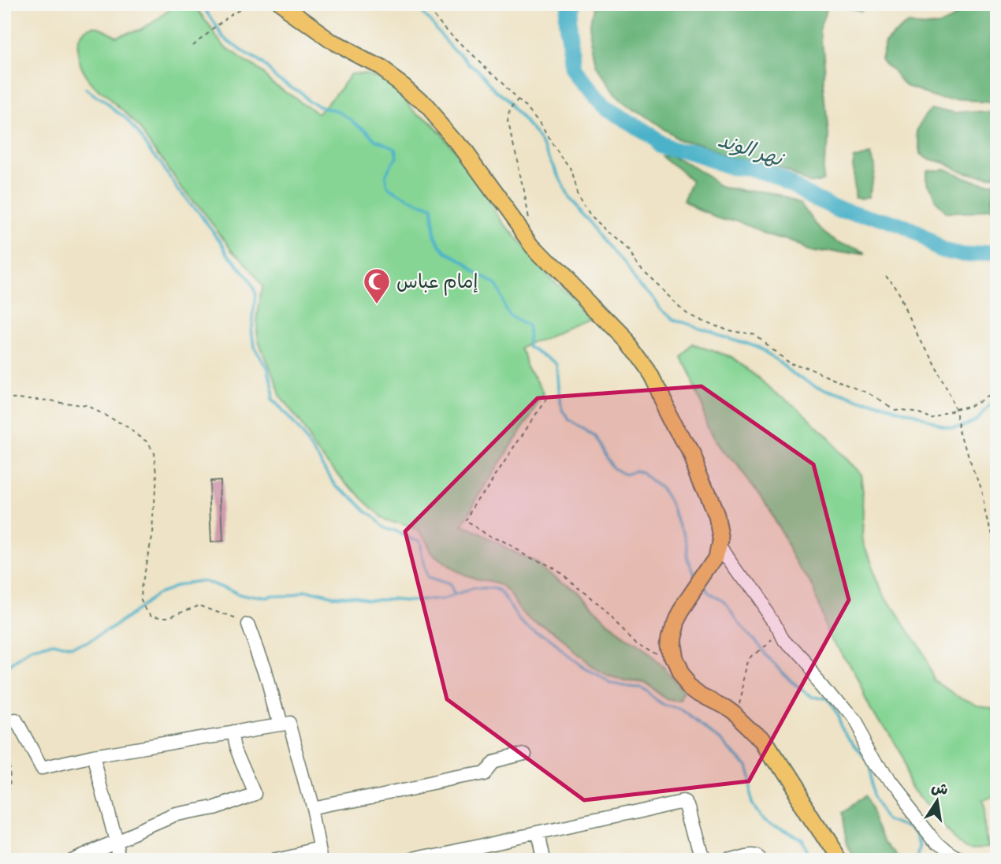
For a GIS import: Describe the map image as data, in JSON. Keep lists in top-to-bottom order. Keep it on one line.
{"water":["نهر الوند"],"places":{"mosque":["إمام عباس"]},"north":"top"}
